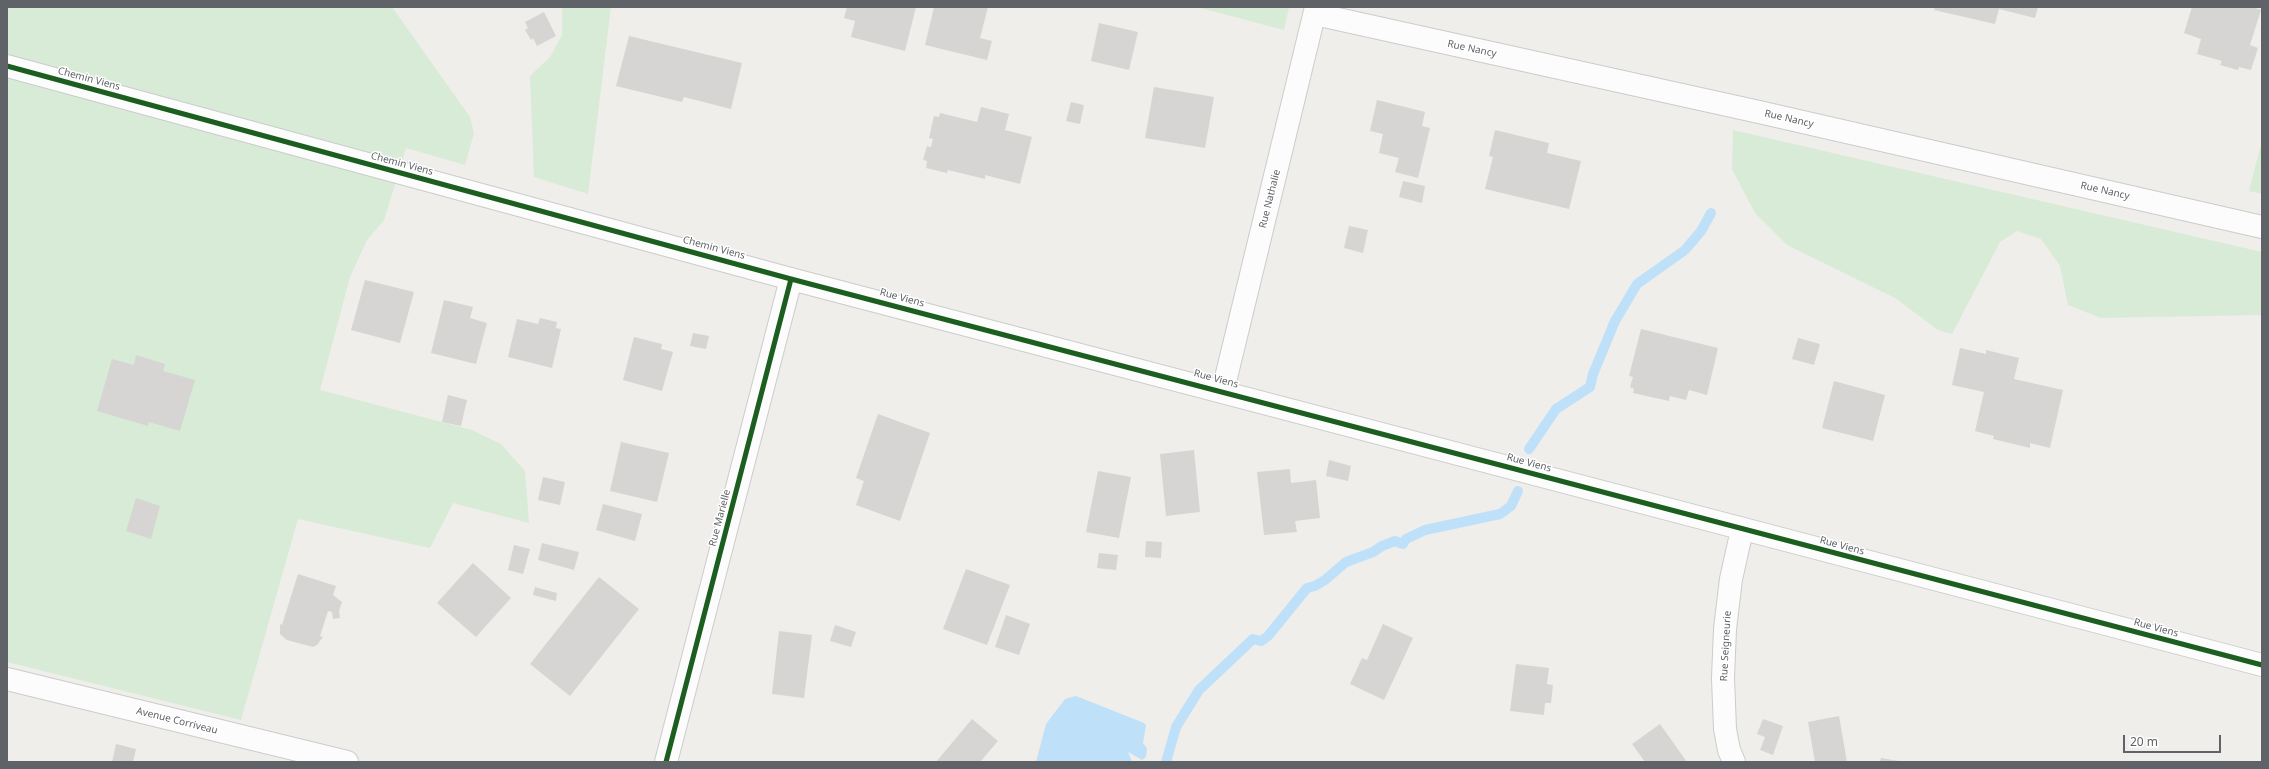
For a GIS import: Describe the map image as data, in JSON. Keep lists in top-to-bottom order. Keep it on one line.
{"streets":{"street":["Rue Nancy","Chemin Viens","Rue Nathalie","Rue Viens","Rue Marielle","Rue Seigneurie","Avenue Corriveau"]},"crossings":[["Rue Nancy","Rue Nathalie"],["Chemin Viens","Rue Viens"],["Chemin Viens","Rue Marielle"],["Rue Nathalie","Rue Viens"],["Rue Viens","Rue Marielle"],["Rue Viens","Rue Seigneurie"]],"scale_bar":"20 m"}
